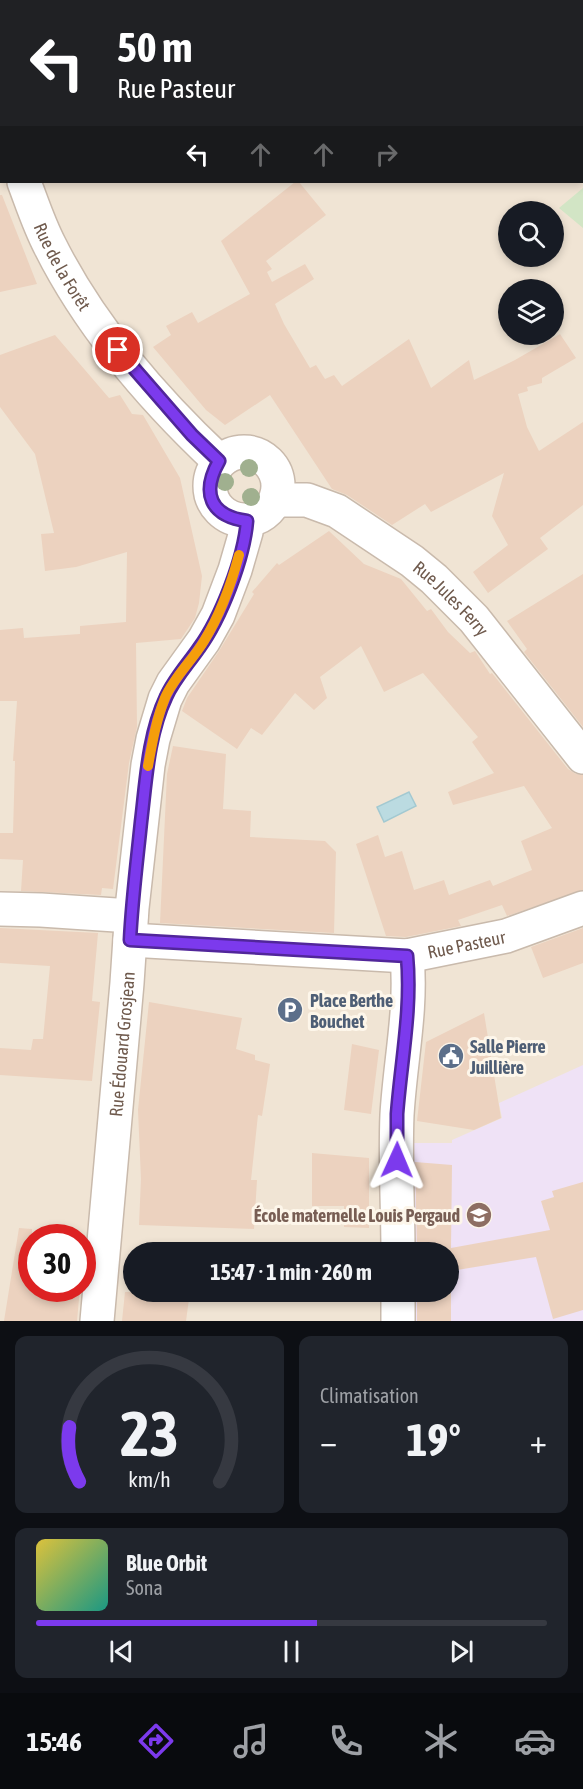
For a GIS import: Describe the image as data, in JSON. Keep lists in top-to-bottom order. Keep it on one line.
{"streets":{"street":["Rue de la Forêt","Rue Jules Ferry","Rue Pasteur","Rue Édouard Grosjean"]},"crossings":[["Rue de la Forêt","Rue Jules Ferry"],["Rue de la Forêt","Rue Édouard Grosjean"],["Rue Jules Ferry","Rue Édouard Grosjean"],["Rue Pasteur","Rue Édouard Grosjean"]],"places":{"parking":["Place Berthe Bouchet"],"public building":["Salle Pierre Juillière"],"school or university":["École maternelle Louis Pergaud"]},"page":{"turn":["50 m","Rue Pasteur"],"limit":"30","trip":"15:47 · 1 min · 260 m","tile":"Climatisation","heat":["−","19°","+"],"song":["Blue Orbit","Sona"],"tabs":"15:46","gauge":["23","km/h"]}}
